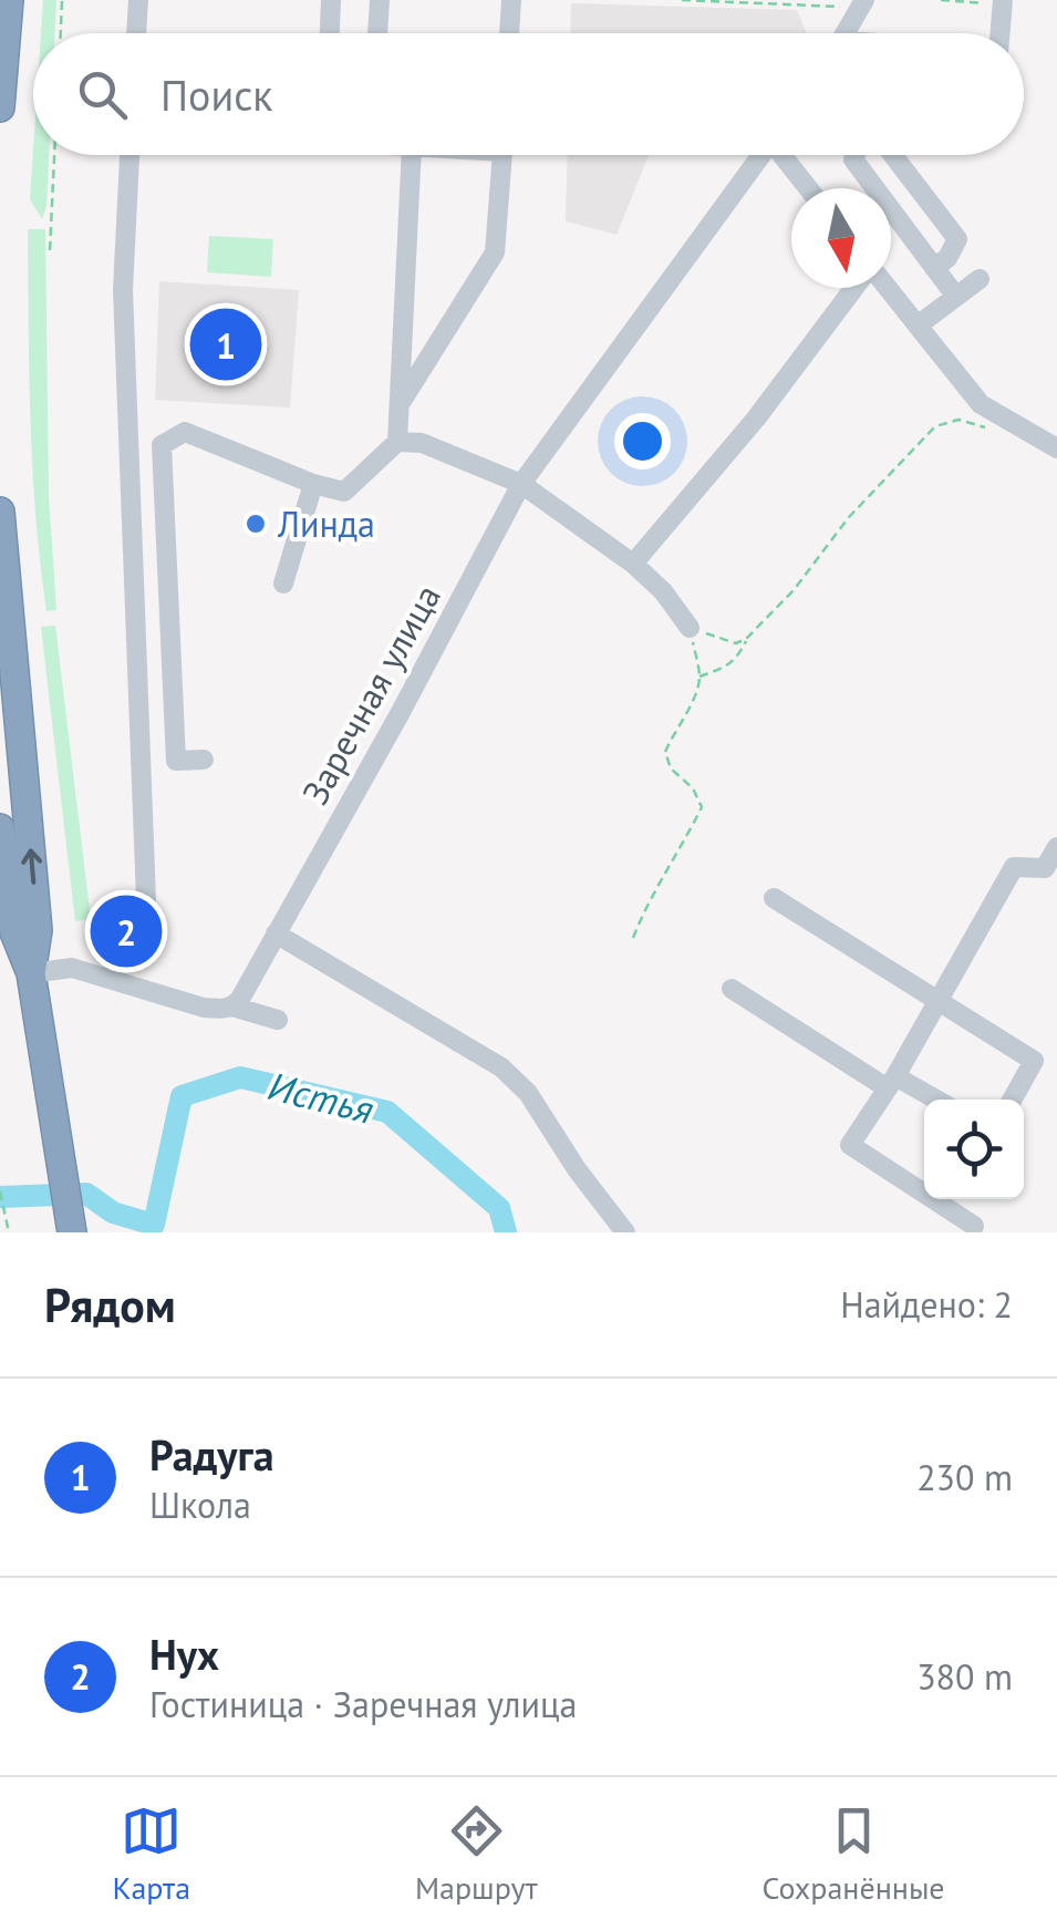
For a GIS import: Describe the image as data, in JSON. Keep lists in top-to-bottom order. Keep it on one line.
{"streets":{"street":["Заречная улица"]},"water":["Истья"],"places":["Линда"],"north":"bottom","page":{"search":"Поиск","pins":["1","2"],"heading":["Рядом","Найдено: 2"],"list":[{"mark":"1","name":"Радуга","note":"Школа","value":"230 m"},{"mark":"2","name":"Нух","note":"Гостиница · Заречная улица","value":"380 m"}],"nav":["Карта","Маршрут","Сохранённые"]}}
